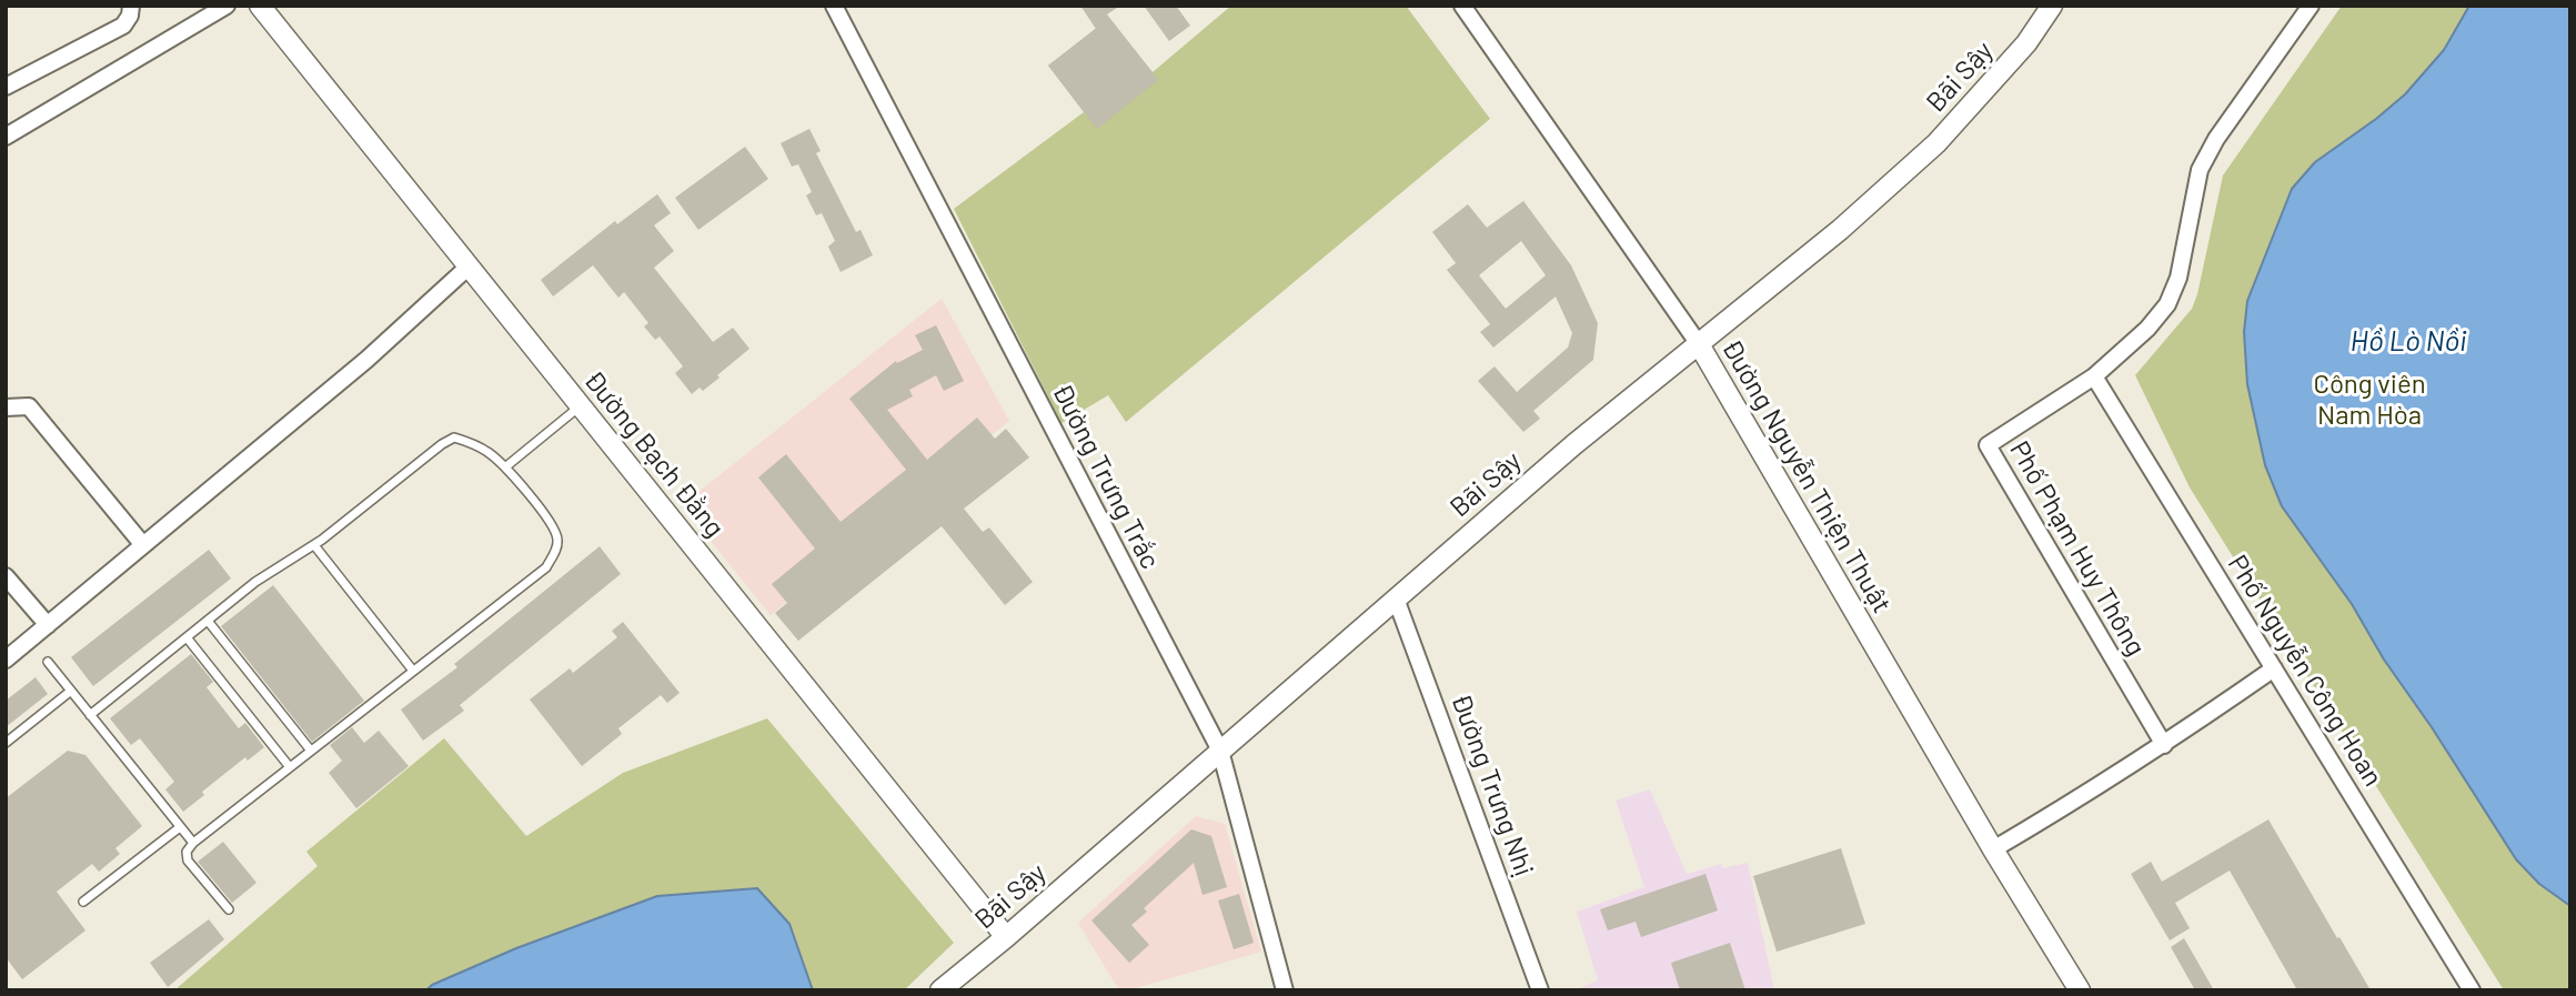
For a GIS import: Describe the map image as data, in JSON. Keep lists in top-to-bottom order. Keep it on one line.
{"streets":{"street":["Bãi Sậy","Đường Bạch Đằng","Đường Trưng Trắc","Đường Nguyễn Thiện Thuật","Phố Phạm Huy Thông","Phố Nguyễn Công Hoan","Đường Trưng Nhị"]},"crossings":[["Bãi Sậy","Đường Bạch Đằng"],["Bãi Sậy","Đường Trưng Trắc"],["Bãi Sậy","Đường Nguyễn Thiện Thuật"],["Bãi Sậy","Đường Trưng Nhị"],["Phố Phạm Huy Thông","Phố Nguyễn Công Hoan"]],"water":["Hồ Lò Nồi"],"parks":["Công viên Nam Hòa"]}
